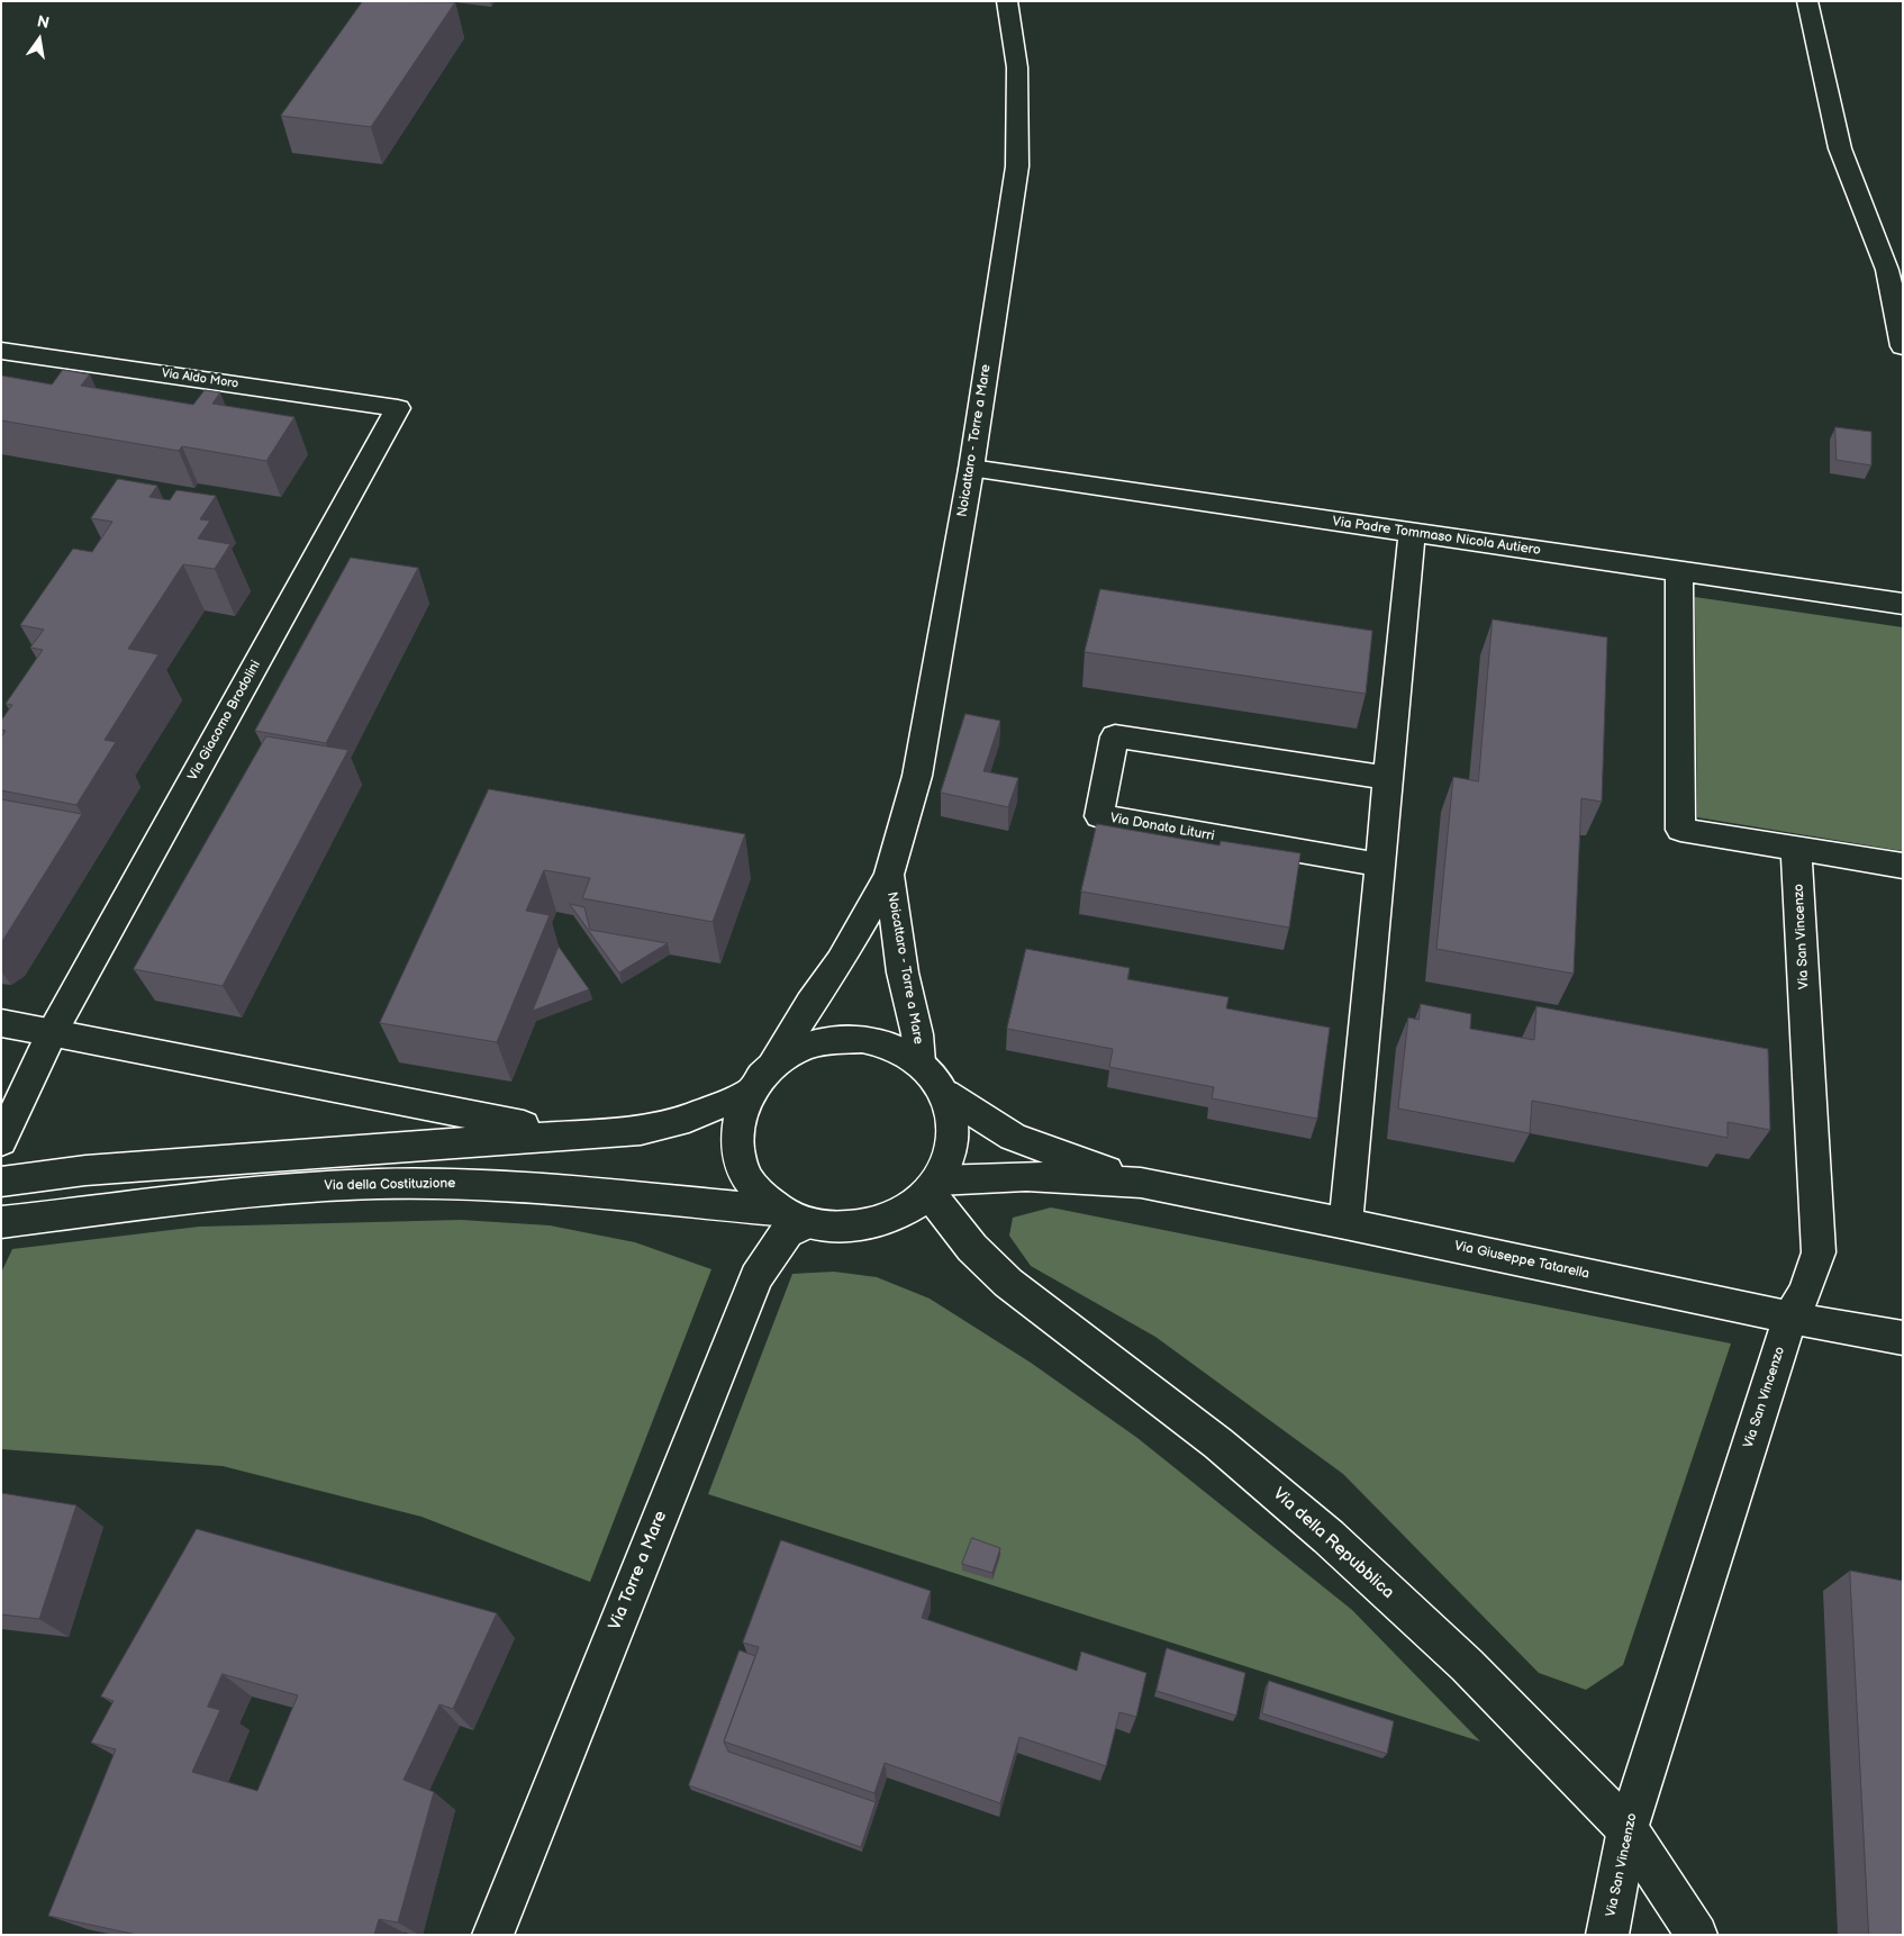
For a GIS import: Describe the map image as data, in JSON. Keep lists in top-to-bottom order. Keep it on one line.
{"streets":{"street":["Via Aldo Moro","Noicattaro - Torre a Mare","Via Padre Tommaso Nicola Autiero","Via Giacomo Brodolini","Via Donato Liturri","Via San Vincenzo","Via della Costituzione","Via Giuseppe Tatarella","Via della Repubblica","Via Torre a Mare"]},"crossings":[["Via Aldo Moro","Via Giacomo Brodolini"],["Noicattaro - Torre a Mare","Via Padre Tommaso Nicola Autiero"],["Via San Vincenzo","Via Giuseppe Tatarella"],["Via San Vincenzo","Via della Repubblica"],["Via della Costituzione","Via Giuseppe Tatarella"],["Via della Costituzione","Via della Repubblica"],["Via della Costituzione","Via Torre a Mare"],["Via Giuseppe Tatarella","Via della Repubblica"]],"north":"top"}
